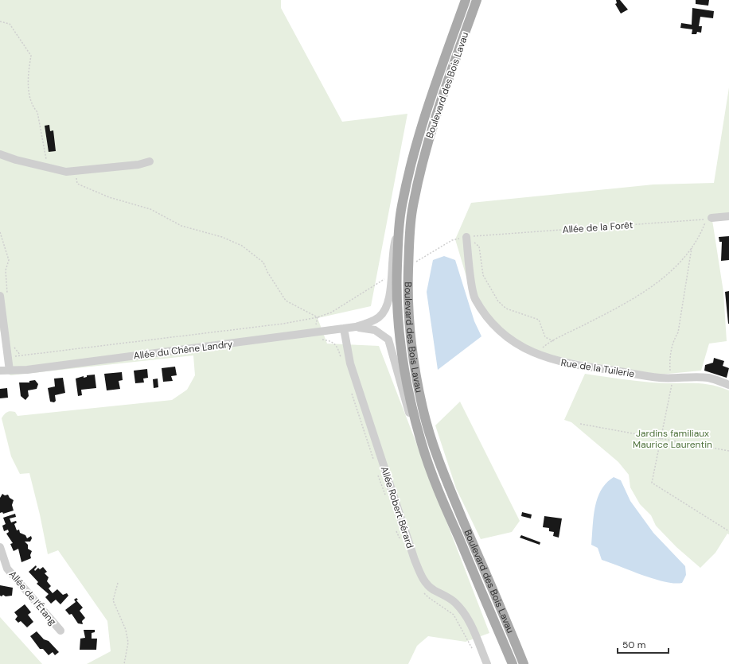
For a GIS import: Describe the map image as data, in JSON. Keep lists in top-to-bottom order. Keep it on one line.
{"streets":{"main road":["Boulevard des Bois Lavau"],"street":["Allée du Chêne Landry","Rue de la Tuilerie","Allée Robert Bérard","Allée de l’Étang"],"path":["Allée de la Forêt"]},"crossings":[["Boulevard des Bois Lavau","Allée du Chêne Landry"],["Allée de la Forêt","Rue de la Tuilerie"],["Allée du Chêne Landry","Allée Robert Bérard"]],"parks":["Jardins familiaux Maurice Laurentin"],"scale_bar":"50 m"}
